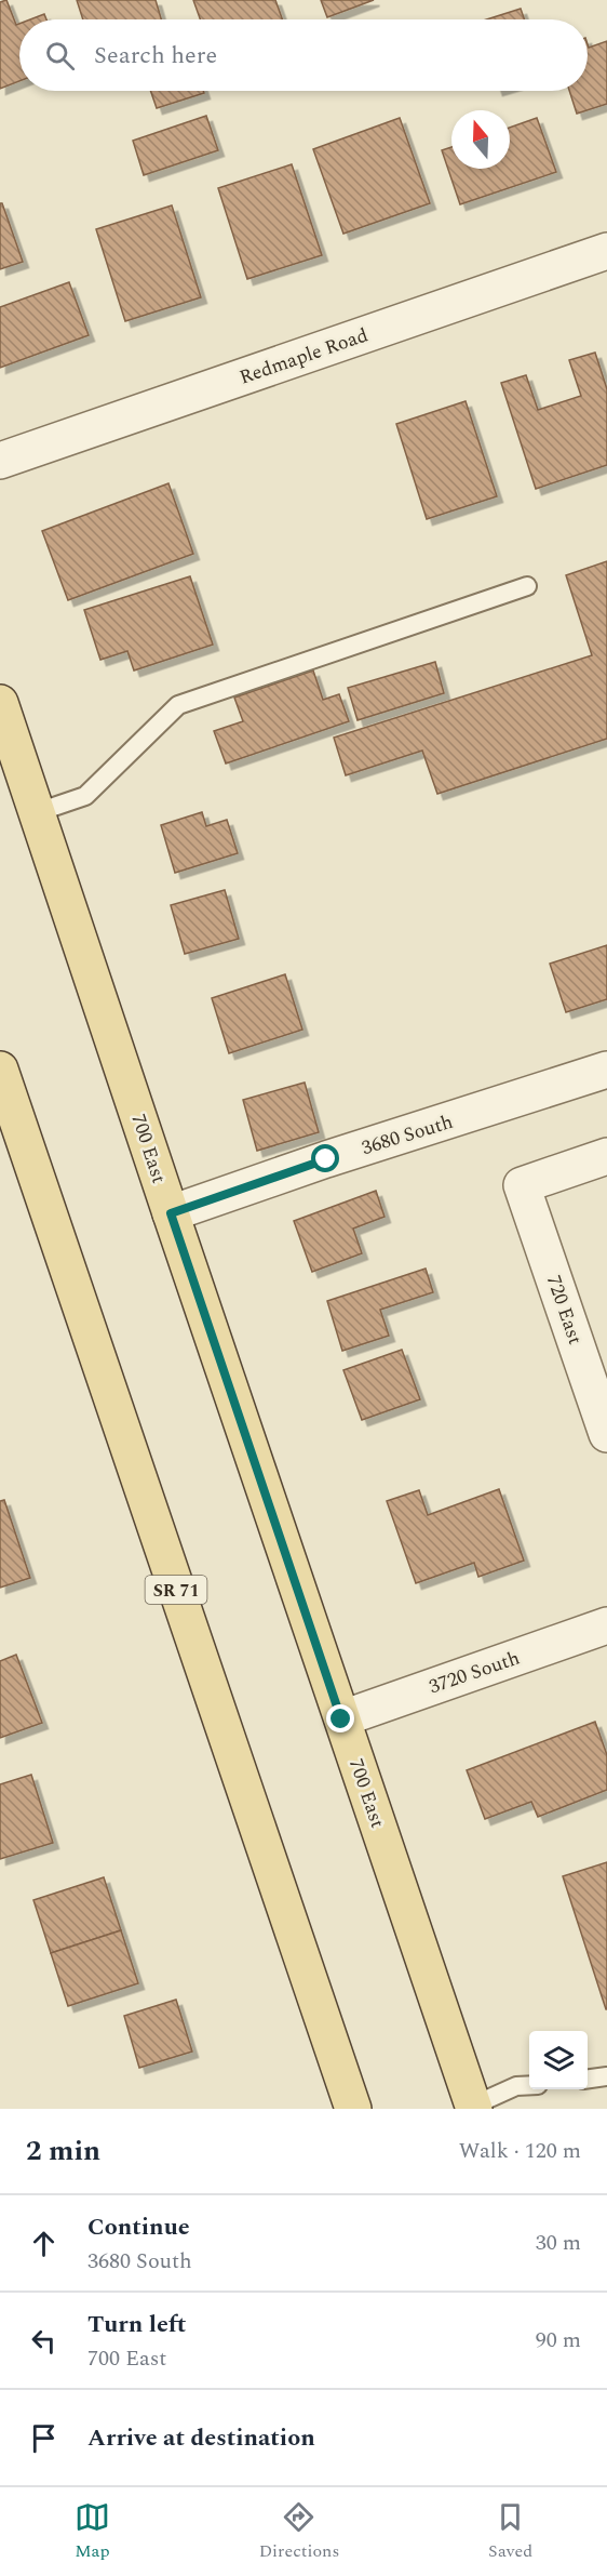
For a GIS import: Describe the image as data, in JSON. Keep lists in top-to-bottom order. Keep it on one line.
{"streets":{"main road":["700 East","SR 71"],"street":["Redmaple Road","3680 South","720 East","3720 South"]},"crossings":[["3680 South","700 East"],["700 East","3720 South"]],"north":"top","page":{"search":"Search here","heading":["2 min","Walk · 120 m"],"list":[["Continue","3680 South","30 m"],["Turn left","700 East","90 m"],"Arrive at destination"],"nav":["Map","Directions","Saved"]}}
